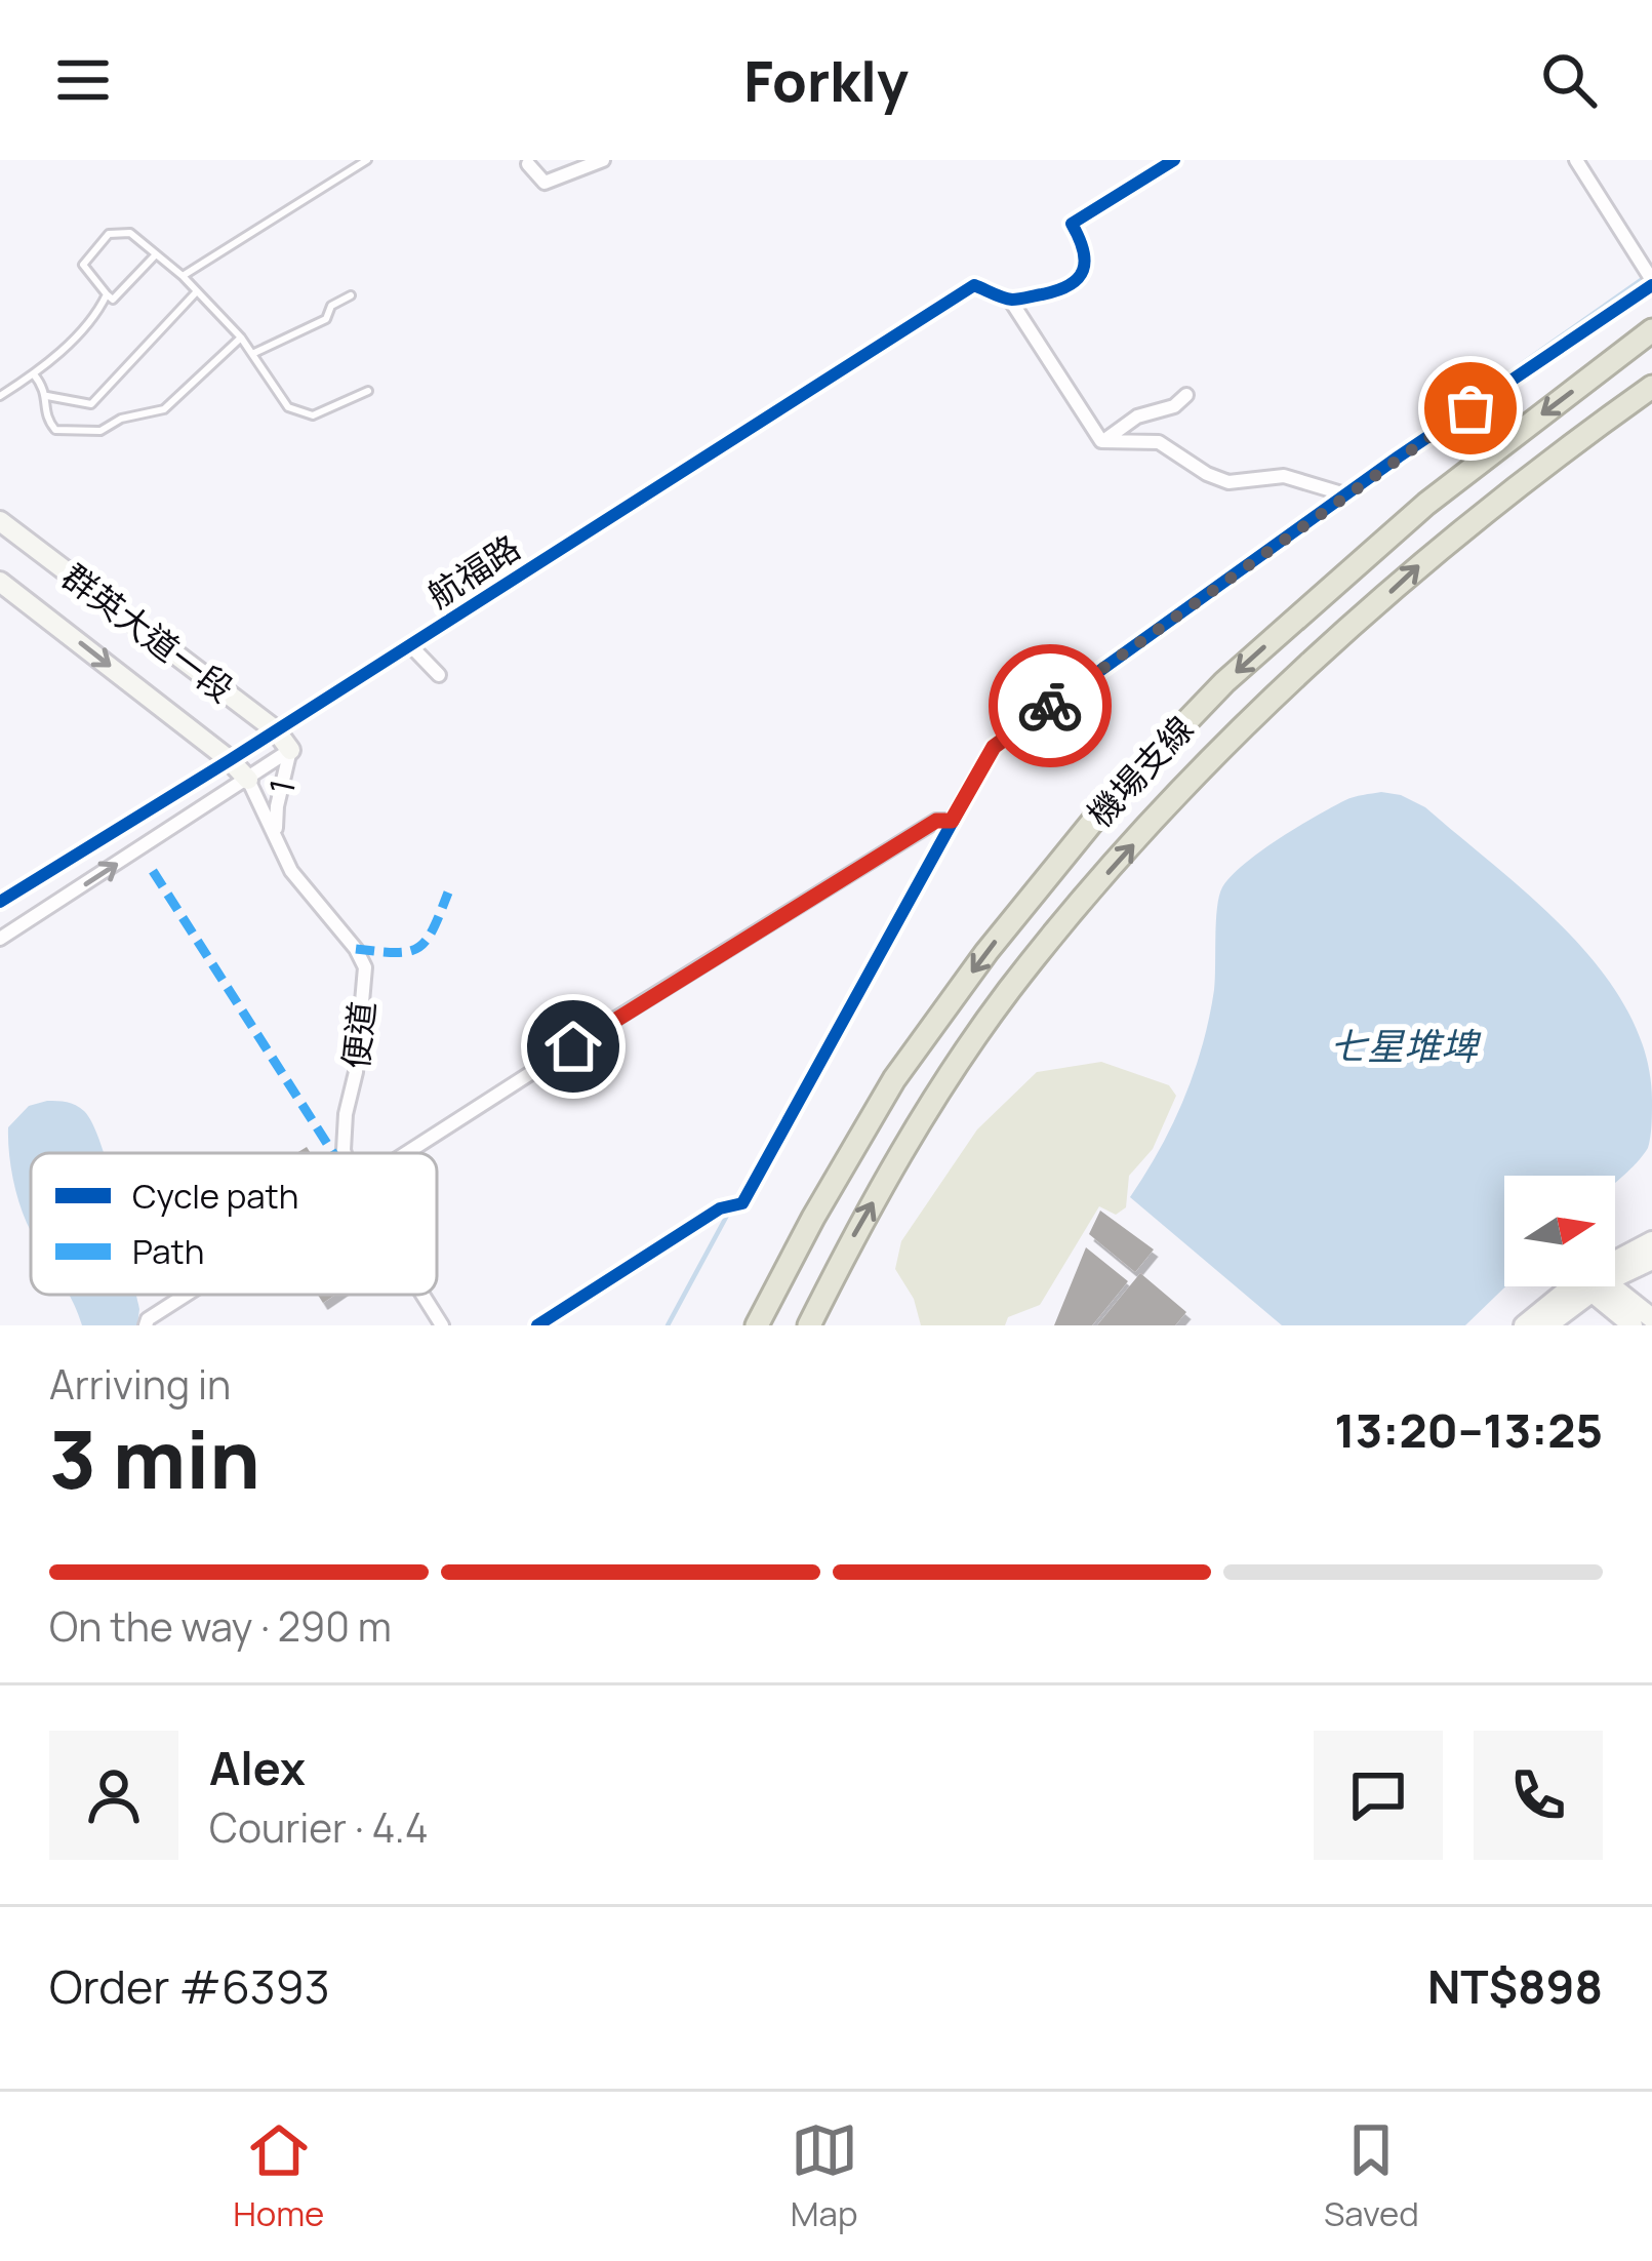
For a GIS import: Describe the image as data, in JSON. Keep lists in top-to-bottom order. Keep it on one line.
{"streets":{"highway":["機場支線"],"street":["航福路","群英大道一段","1","便道"]},"crossings":[["航福路","群英大道一段"],["群英大道一段","1"],["1","便道"]],"water":["七星堆埤"],"legend":["Cycle path","Path"],"north":"right","page":{"header":"Forkly","heading":["3 min","Arriving in","13:20–13:25"],"panel":["Alex","Courier · 4.4","Order #6393","NT$898"],"bar":"On the way · 290 m","tabs":["Home","Map","Saved"]}}
